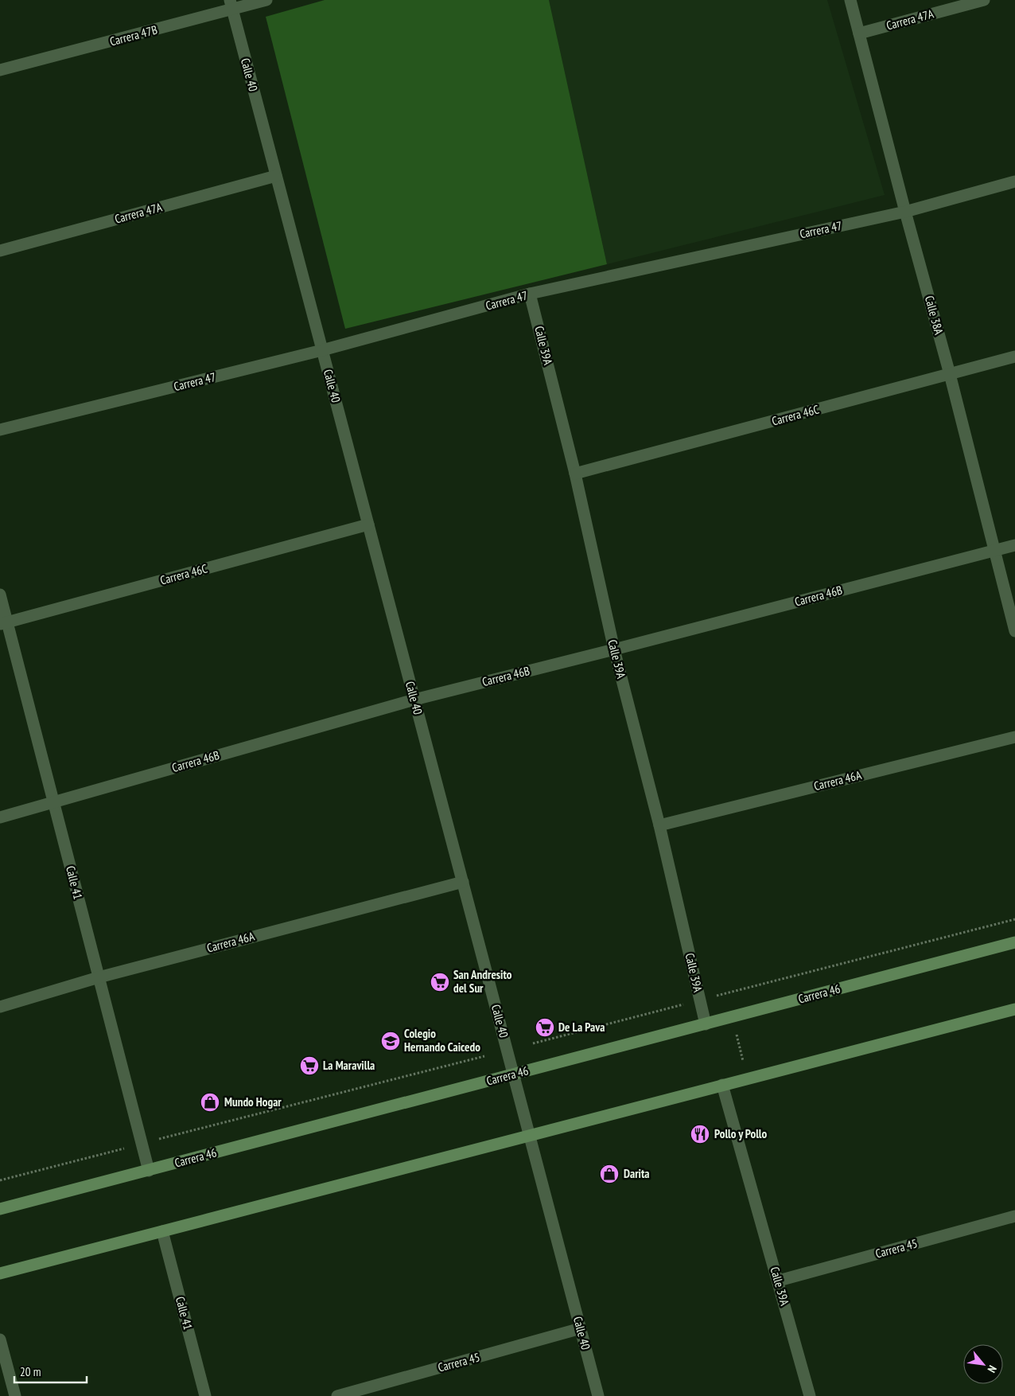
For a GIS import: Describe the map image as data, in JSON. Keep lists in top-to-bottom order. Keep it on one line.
{"streets":{"main road":["Carrera 46"],"street":["Carrera 47A","Carrera 47B","Calle 40","Carrera 47","Calle 38A","Calle 39A","Carrera 46C","Carrera 46B","Carrera 46A","Calle 41","Carrera 45"]},"crossings":[["Carrera 47A","Calle 40"],["Carrera 47A","Calle 38A"],["Carrera 47B","Calle 40"],["Calle 40","Carrera 47"],["Calle 40","Carrera 46C"],["Calle 40","Carrera 46B"],["Calle 40","Carrera 46A"],["Calle 40","Carrera 46"],["Calle 40","Carrera 45"],["Carrera 47","Calle 38A"],["Carrera 47","Calle 39A"],["Calle 38A","Carrera 46C"],["Calle 38A","Carrera 46B"],["Calle 39A","Carrera 46C"],["Calle 39A","Carrera 46B"],["Calle 39A","Carrera 46A"],["Calle 39A","Carrera 46"],["Calle 39A","Carrera 45"],["Carrera 46C","Calle 41"],["Carrera 46B","Calle 41"],["Carrera 46A","Calle 41"],["Calle 41","Carrera 46"]],"places":{"supermarket":["San Andresito del Sur","De La Pava","La Maravilla"],"school or university":["Colegio Hernando Caicedo"],"shop":["Mundo Hogar","Darita"],"restaurant":["Pollo y Pollo"]},"scale_bar":"20 m","north":"bottom right"}
